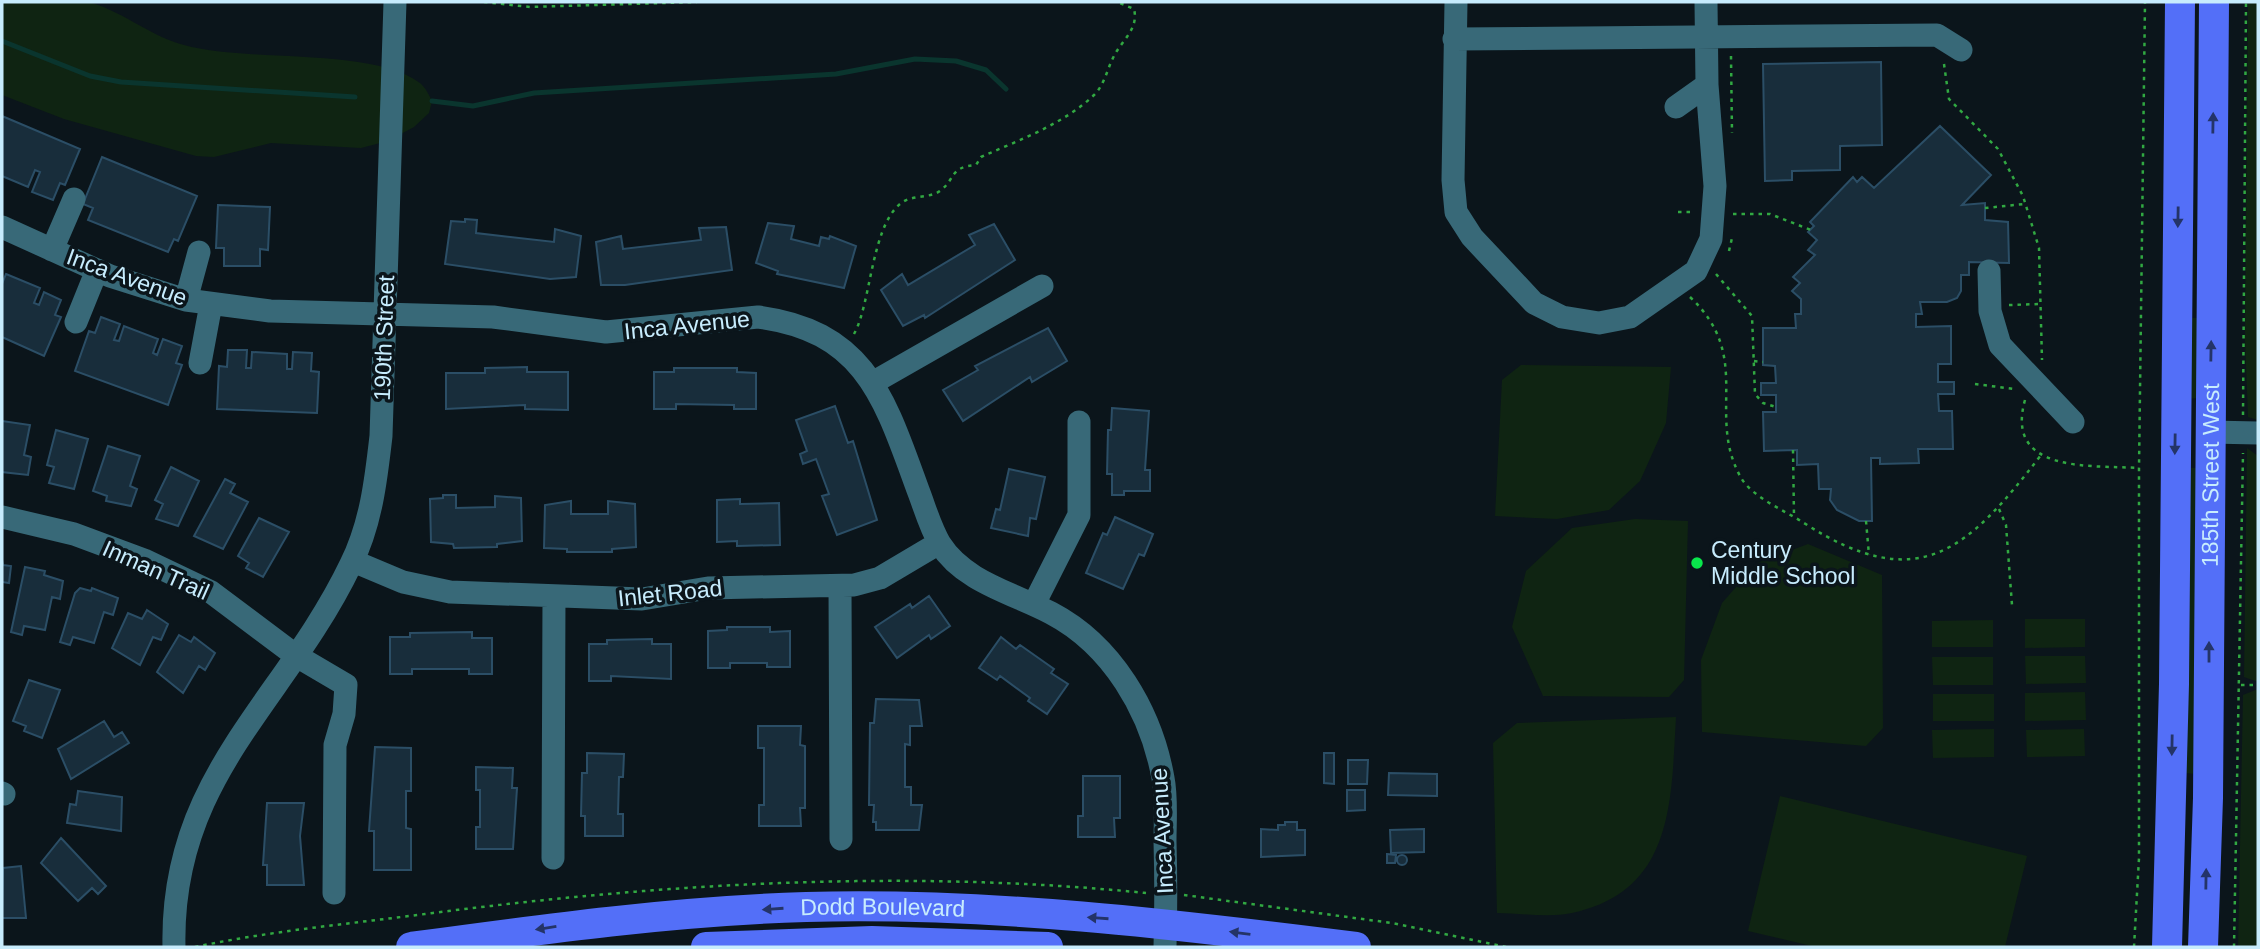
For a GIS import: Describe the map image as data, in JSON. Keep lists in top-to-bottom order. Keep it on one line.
{"streets":{"main road":["185th Street West","Dodd Boulevard"],"street":["Inca Avenue","190th Street","Inman Trail","Inlet Road"]},"crossings":[["Inca Avenue","190th Street"],["Inca Avenue","Inlet Road"],["Inca Avenue","Dodd Boulevard"],["190th Street","Inman Trail"],["190th Street","Inlet Road"]],"places":["Century Middle School"]}
